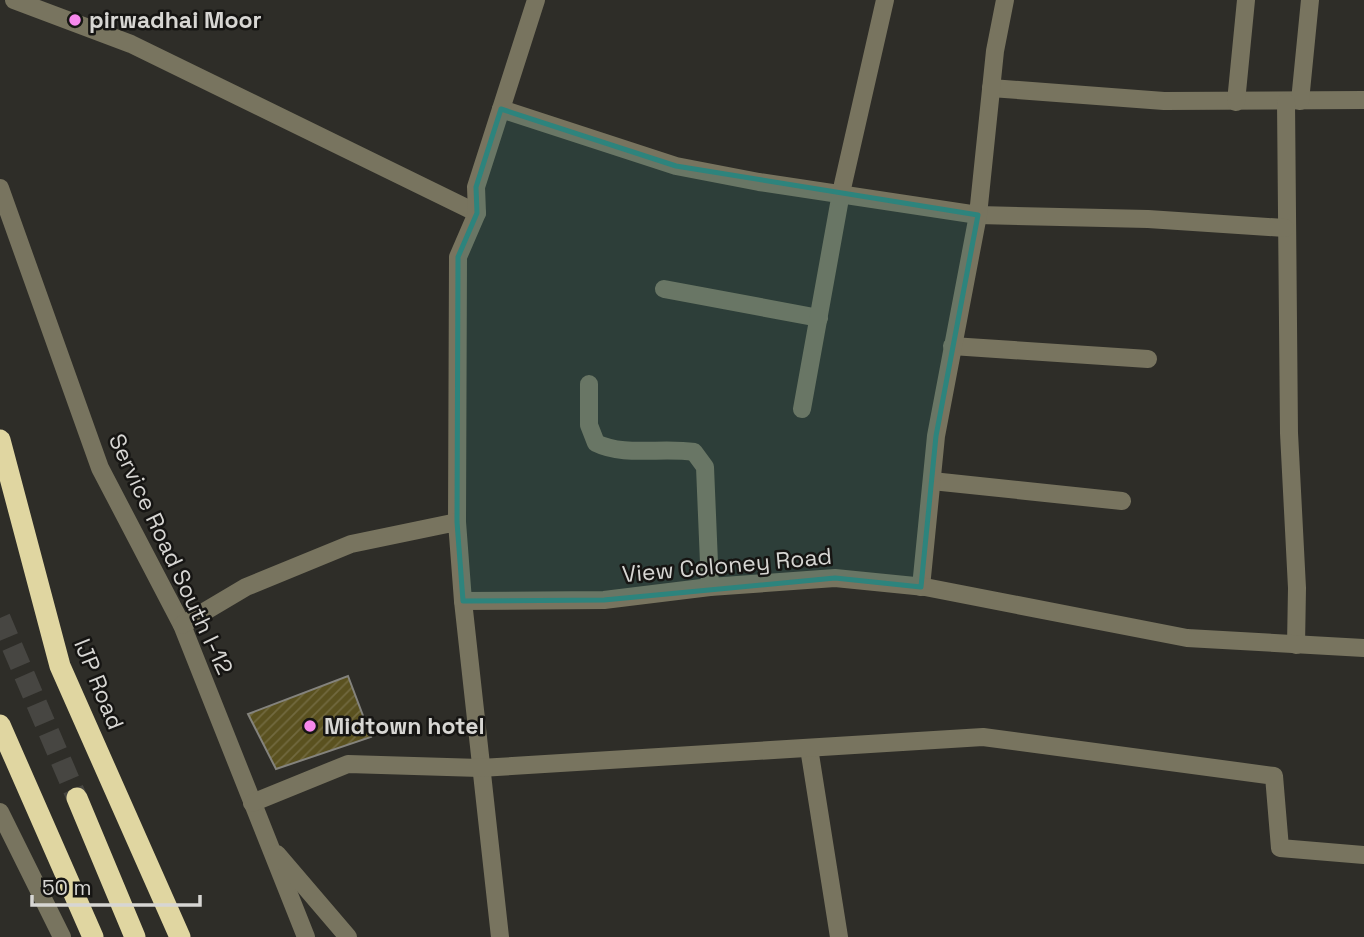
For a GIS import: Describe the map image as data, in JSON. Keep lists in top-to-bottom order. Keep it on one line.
{"streets":{"highway":["IJP Road"],"street":["Service Road South I-12","View Coloney Road"]},"places":["pirwadhai Moor","Midtown hotel"],"scale_bar":"50 m"}
